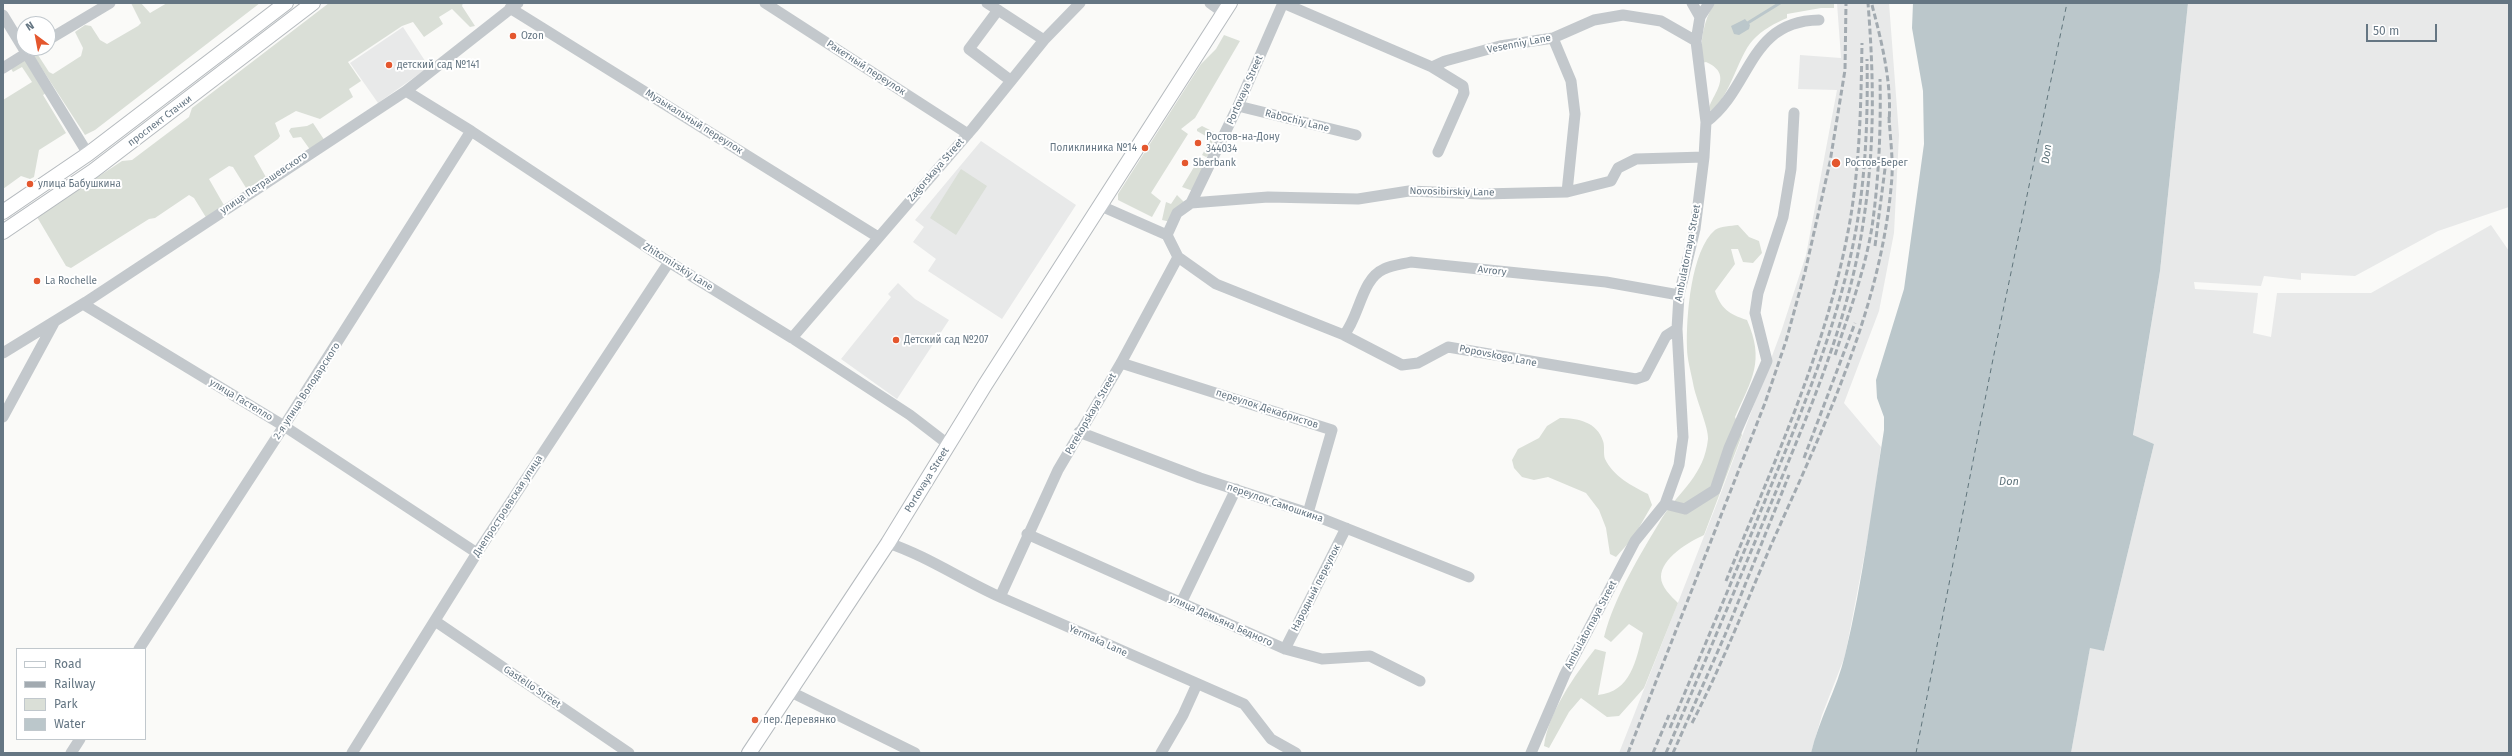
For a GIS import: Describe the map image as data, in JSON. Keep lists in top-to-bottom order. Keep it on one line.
{"streets":{"main road":["Portovaya Street","проспект Стачки"],"street":["Vesenniy Lane","Ракетный переулок","Rabochiy Lane","Музыкальный переулок","Zagorskaya Street","улица Петрашевского","Novosibirskiy Lane","Ambulatornaya Street","Zhitomirskiy Lane","Avrory","Popovskogo Lane","2-я улица Володарского","улица Гастелло","переулок Декабристов","Perekopskaya Street","переулок Самошкина","Днепростроевская улица","Народный переулок","улица Демьяна Бедного","Yermaka Lane","Gastello Street"]},"crossings":[["Vesenniy Lane","Ambulatornaya Street"],["Ракетный переулок","Zagorskaya Street"],["Portovaya Street","Rabochiy Lane"],["Portovaya Street","Novosibirskiy Lane"],["Portovaya Street","Zhitomirskiy Lane"],["Portovaya Street","Yermaka Lane"],["Музыкальный переулок","Zagorskaya Street"],["Музыкальный переулок","улица Петрашевского"],["Zagorskaya Street","Zhitomirskiy Lane"],["улица Петрашевского","Zhitomirskiy Lane"],["улица Петрашевского","улица Гастелло"],["Novosibirskiy Lane","Ambulatornaya Street"],["Ambulatornaya Street","Avrory"],["Ambulatornaya Street","Popovskogo Lane"],["Zhitomirskiy Lane","2-я улица Володарского"],["Zhitomirskiy Lane","Днепростроевская улица"],["Avrory","Popovskogo Lane"],["Popovskogo Lane","Perekopskaya Street"],["2-я улица Володарского","улица Гастелло"],["улица Гастелло","Днепростроевская улица"],["переулок Декабристов","Perekopskaya Street"],["переулок Декабристов","переулок Самошкина"],["Perekopskaya Street","переулок Самошкина"],["Perekopskaya Street","улица Демьяна Бедного"],["Perekopskaya Street","Yermaka Lane"],["переулок Самошкина","Народный переулок"],["Днепростроевская улица","Gastello Street"],["Народный переулок","улица Демьяна Бедного"]],"water":["Don"],"places":["Ozon","детский сад №141","Ростов-на-Дону 344034","Поликлиника №14","Sberbank","Ростов-Берег","улица Бабушкина","La Rochelle","Детский сад №207","пер. Деревянко"],"legend":["Road","Railway","Park","Water"],"scale_bar":"50 m","north":"top left"}
